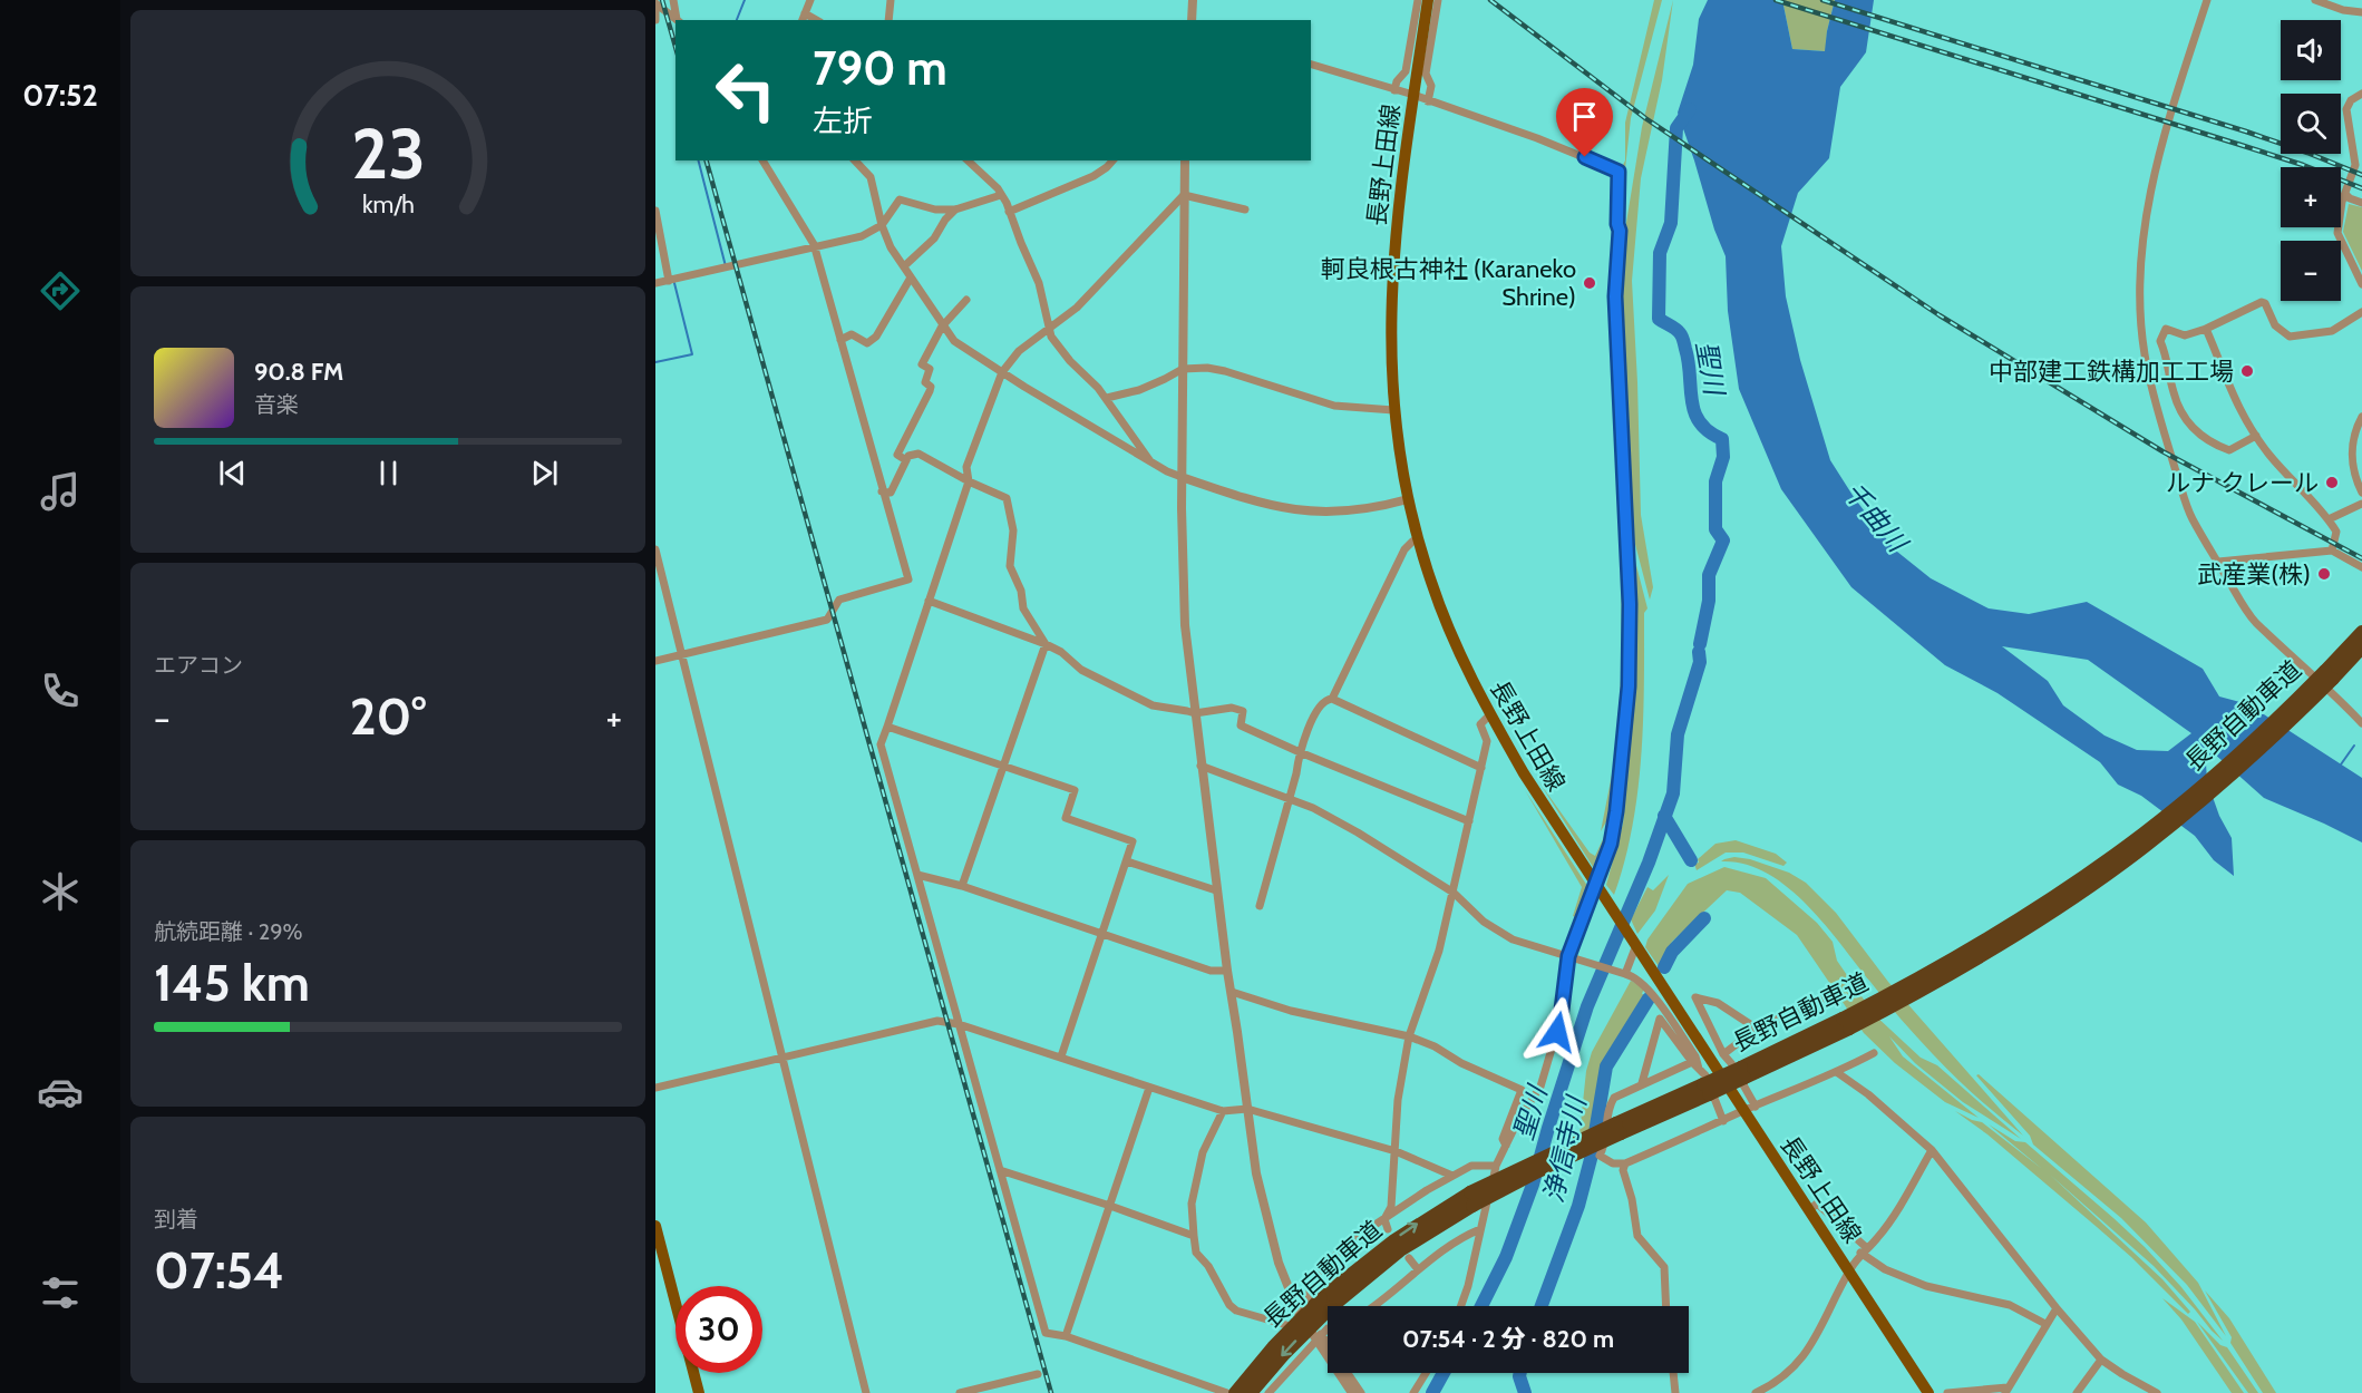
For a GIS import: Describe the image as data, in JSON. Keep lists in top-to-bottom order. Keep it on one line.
{"streets":{"highway":["長野自動車道"],"main road":["長野上田線"]},"water":["聖川","千曲川","浄信寺川"],"places":["軻良根古神社 (Karaneko Shrine)","中部建工鉄構加工工場","ルナ クレール","武産業(株)"],"page":{"tabs":"07:52","map_buttons":["+","−"],"turn":["790 m","左折"],"song":["90.8 FM","音楽"],"tile":["エアコン",["航続距離 · 29%","145 km"],["到着","07:54"]],"heat":["−","20°","+"],"limit":"30","trip":"07:54 · 2 分 · 820 m","gauge":["23","km/h"]}}
